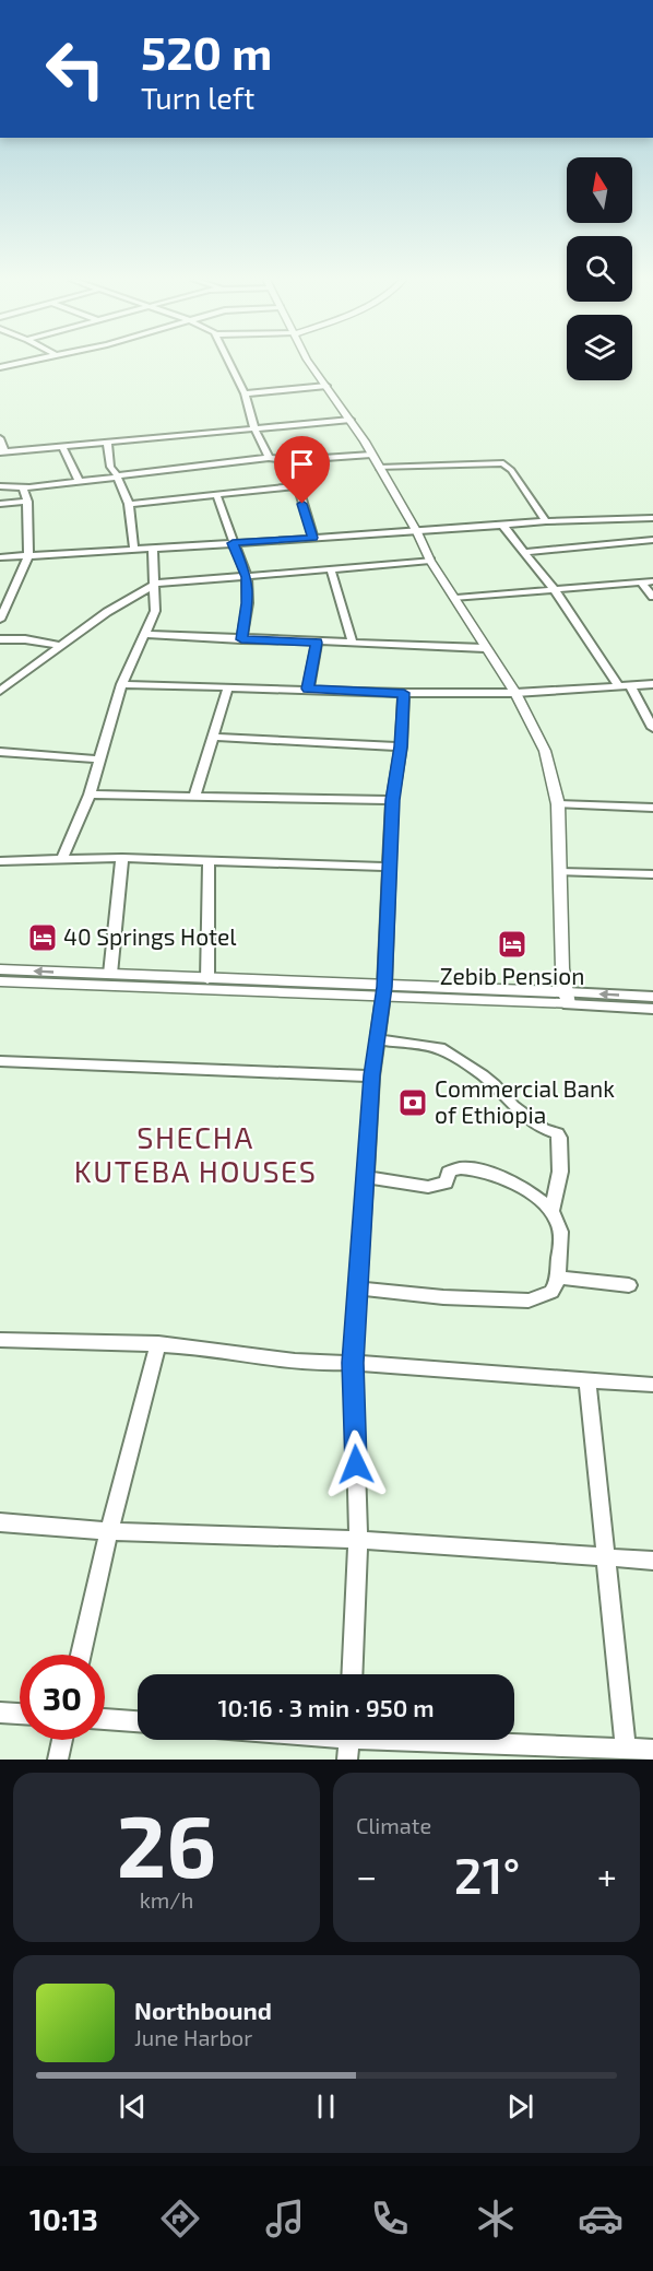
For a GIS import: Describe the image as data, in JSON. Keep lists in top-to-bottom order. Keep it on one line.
{"districts":["SHECHA KUTEBA HOUSES"],"places":{"hotel":["40 Springs Hotel","Zebib Pension"],"bank":["Commercial Bank of Ethiopia"]},"north":"top","page":{"turn":["520 m","Turn left"],"limit":"30","trip":"10:16 · 3 min · 950 m","tile":[["26","km/h"],"Climate"],"heat":["−","21°","+"],"song":["Northbound","June Harbor"],"tabs":"10:13"}}
